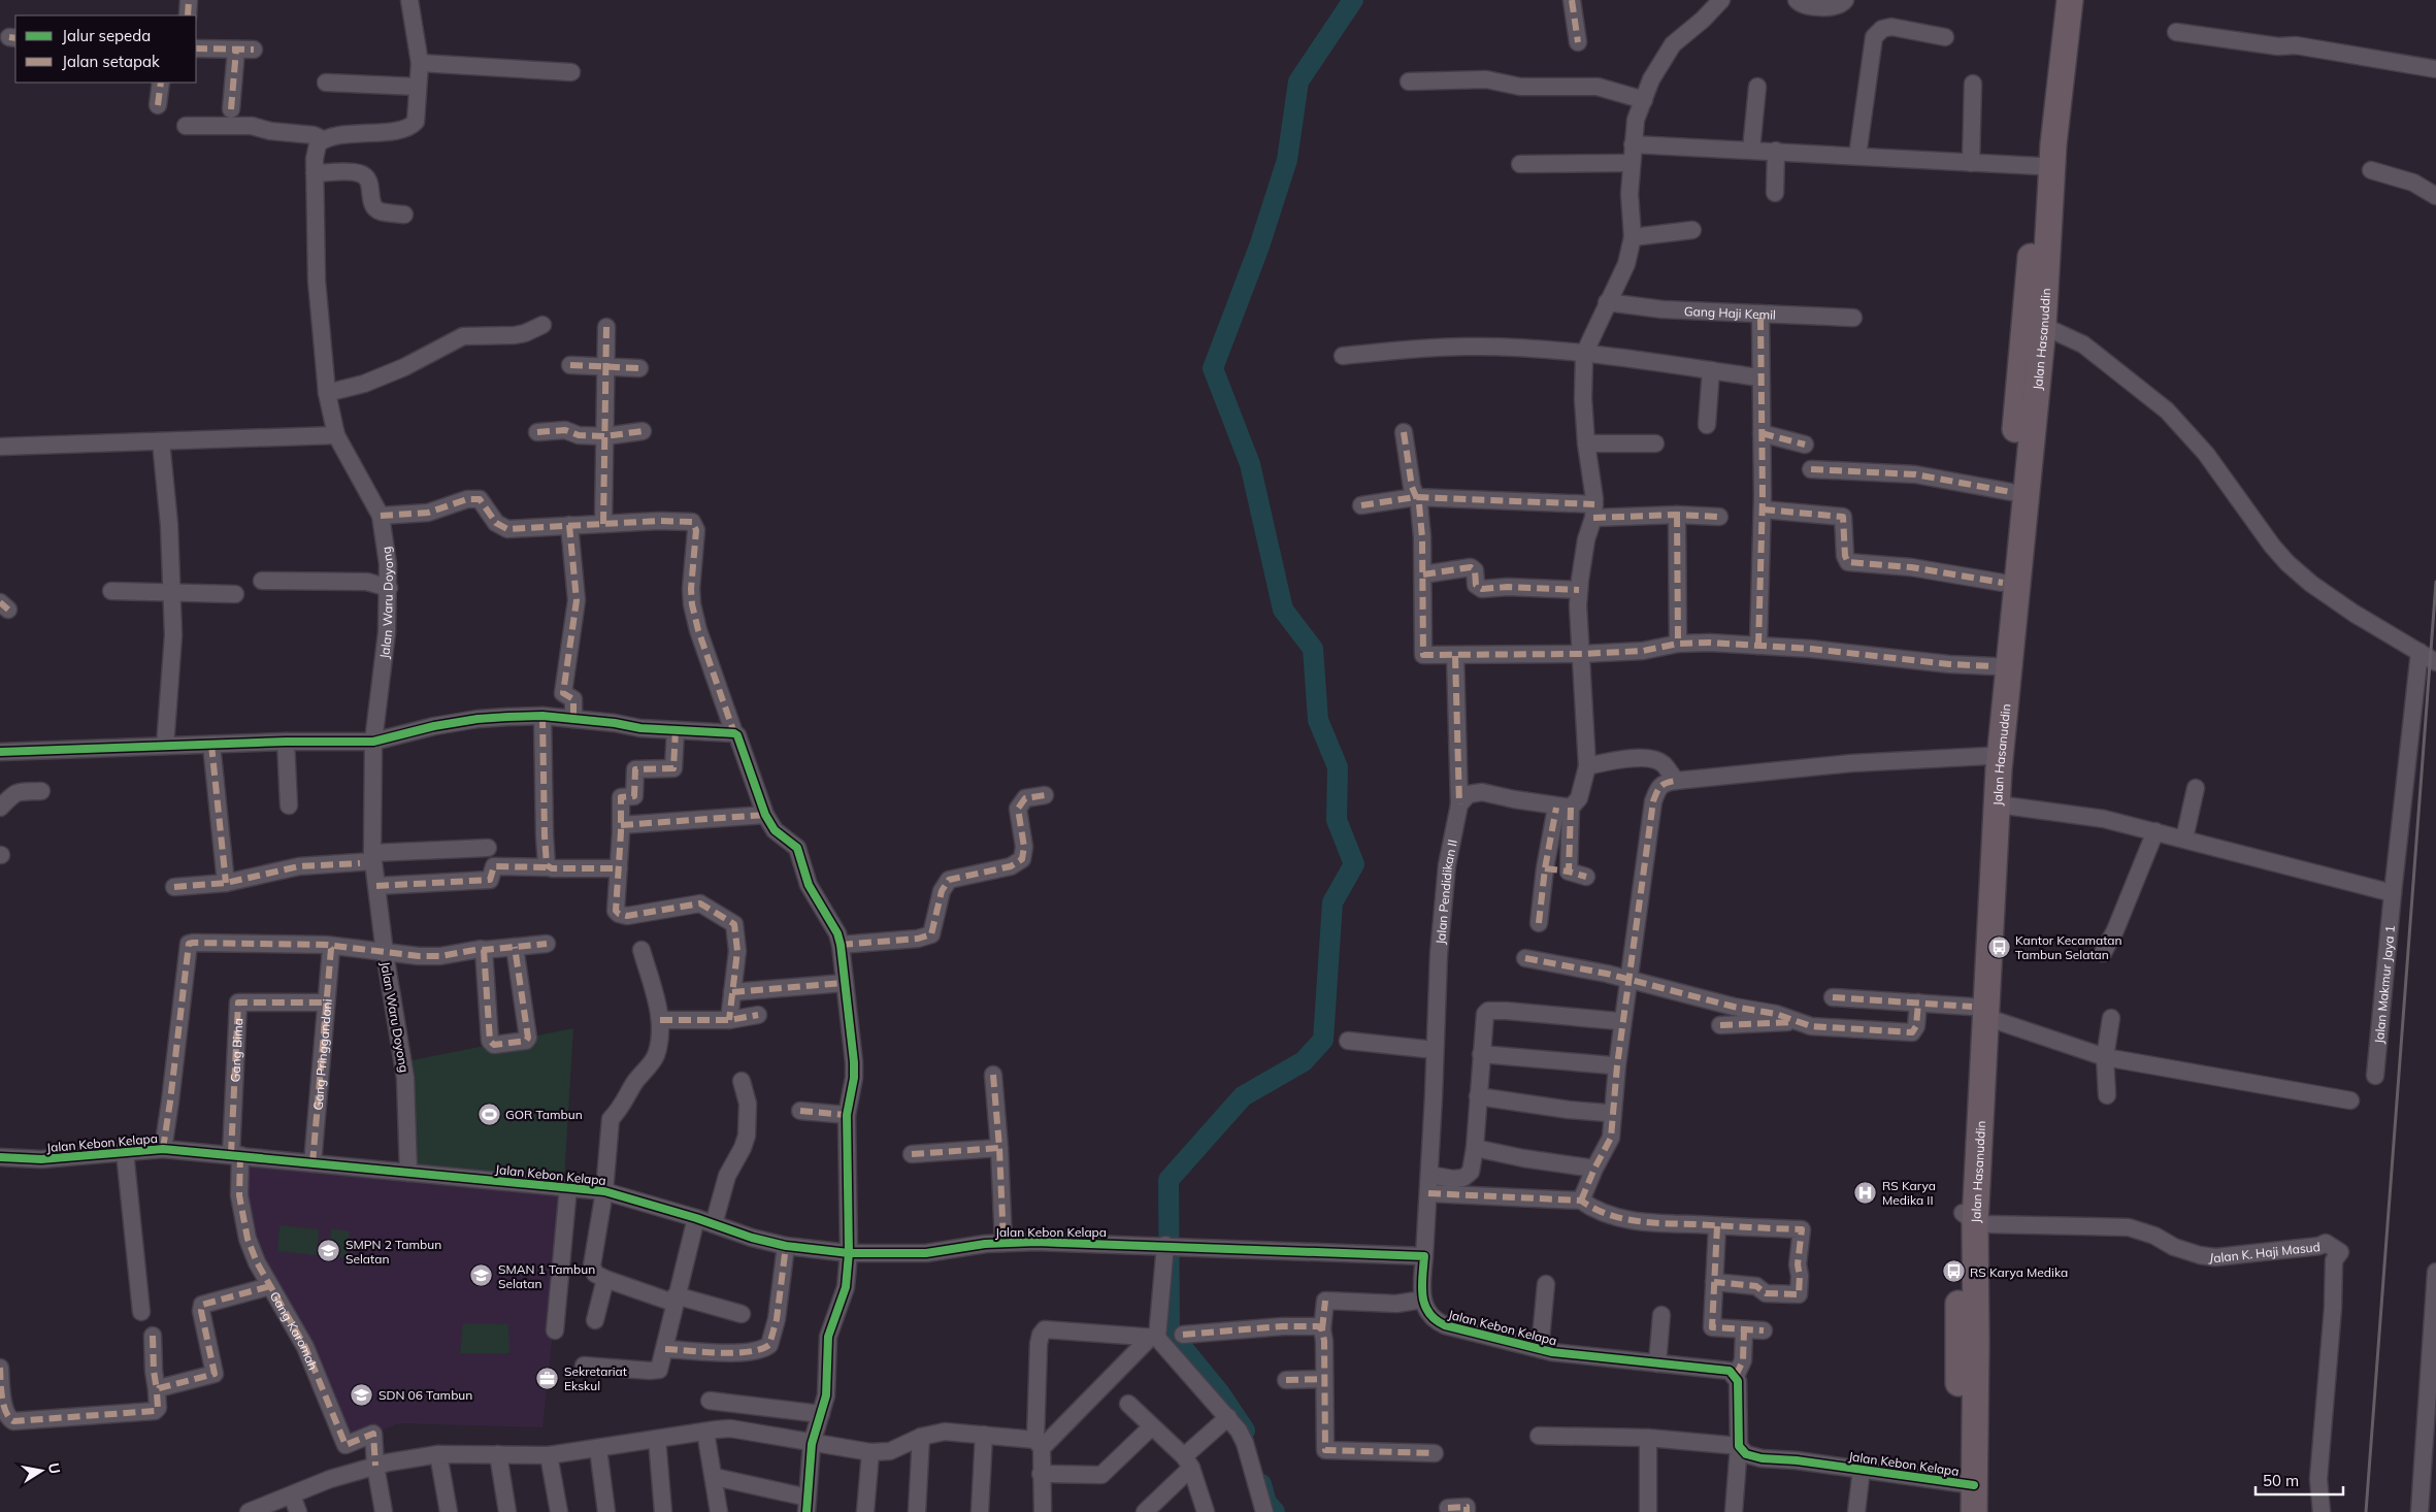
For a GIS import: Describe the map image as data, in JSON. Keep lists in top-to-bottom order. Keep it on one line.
{"streets":{"highway":["Jalan Hasanuddin"],"street":["Gang Haji Kemil","Jalan Waru Doyong","Jalan Pendidikan II","Jalan Makmur Jaya 1","Gang Bima","Gang Pringgandani","Jalan Kebon Kelapa","Jalan K. Haji Masud","Gang Karomah"]},"crossings":[["Jalan Hasanuddin","Jalan Kebon Kelapa"],["Jalan Hasanuddin","Jalan K. Haji Masud"],["Jalan Waru Doyong","Jalan Kebon Kelapa"],["Jalan Pendidikan II","Jalan Kebon Kelapa"],["Gang Bima","Gang Pringgandani"],["Gang Bima","Jalan Kebon Kelapa"],["Gang Bima","Gang Karomah"],["Gang Pringgandani","Jalan Kebon Kelapa"],["Jalan Kebon Kelapa","Gang Karomah"]],"places":{"bus stop":["Kantor Kecamatan Tambun Selatan","RS Karya Medika"],"sports":["GOR Tambun"],"hospital":["RS Karya Medika II"],"school or university":["SMPN 2 Tambun Selatan","SMAN 1 Tambun Selatan","SDN 06 Tambun"],"office":["Sekretariat Ekskul"]},"legend":["Jalur sepeda","Jalan setapak"],"scale_bar":"50 m","north":"right"}
